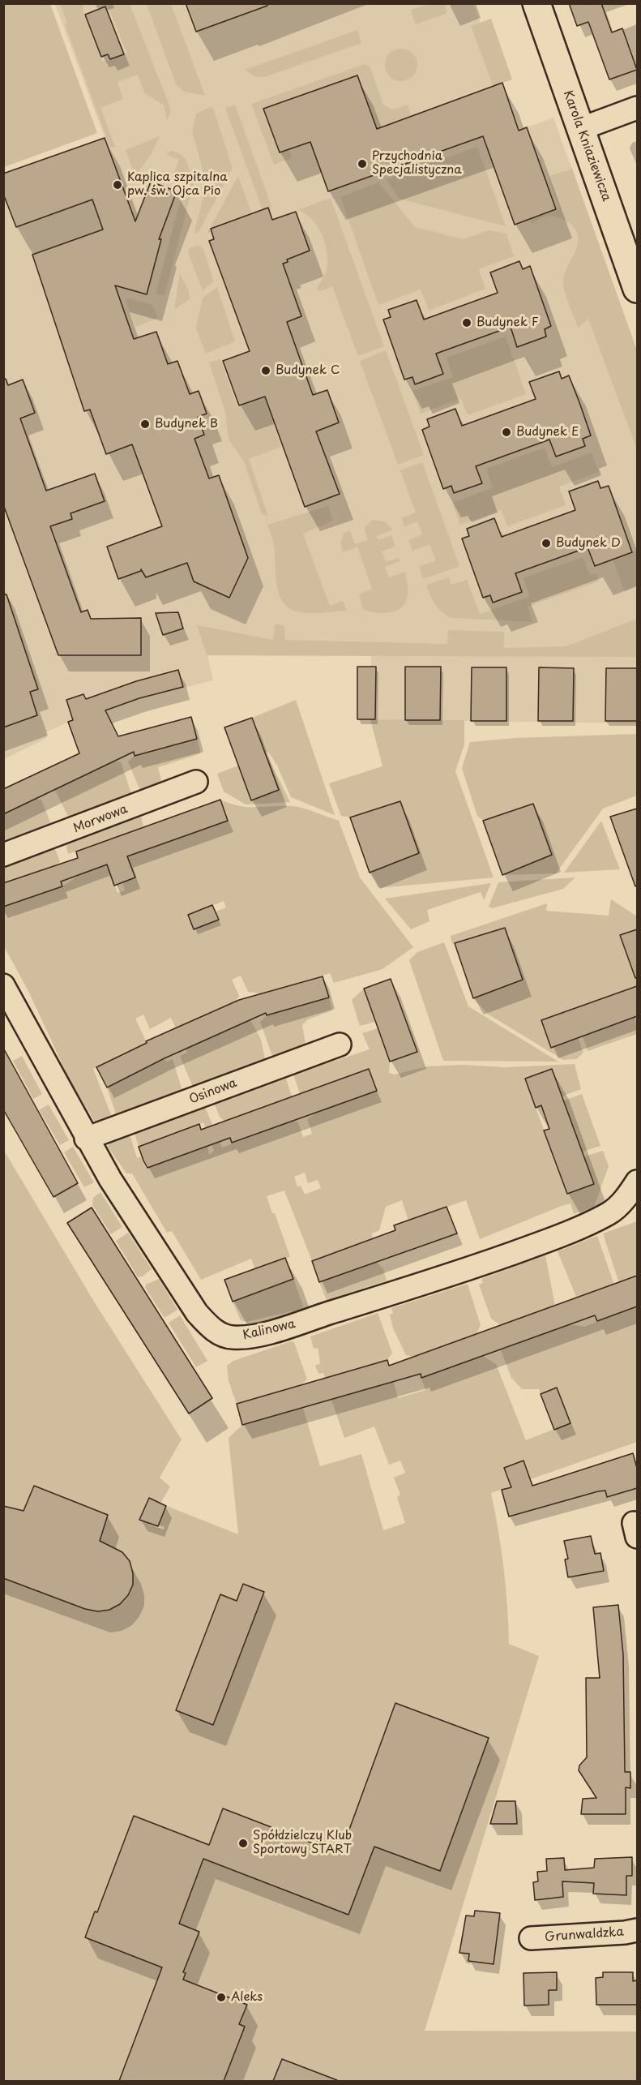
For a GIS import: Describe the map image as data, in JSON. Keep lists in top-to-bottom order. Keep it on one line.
{"streets":{"street":["Karola Kniaziewicza","Morwowa","Osinowa","Kalinowa","Grunwaldzka"]},"crossings":[["Osinowa","Kalinowa"]],"places":["Przychodnia Specjalistyczna","Kaplica szpitalna pw. św. Ojca Pio","Budynek F","Budynek C","Budynek B","Budynek E","Budynek D","Spółdzielczy Klub Sportowy START","Aleks"]}
